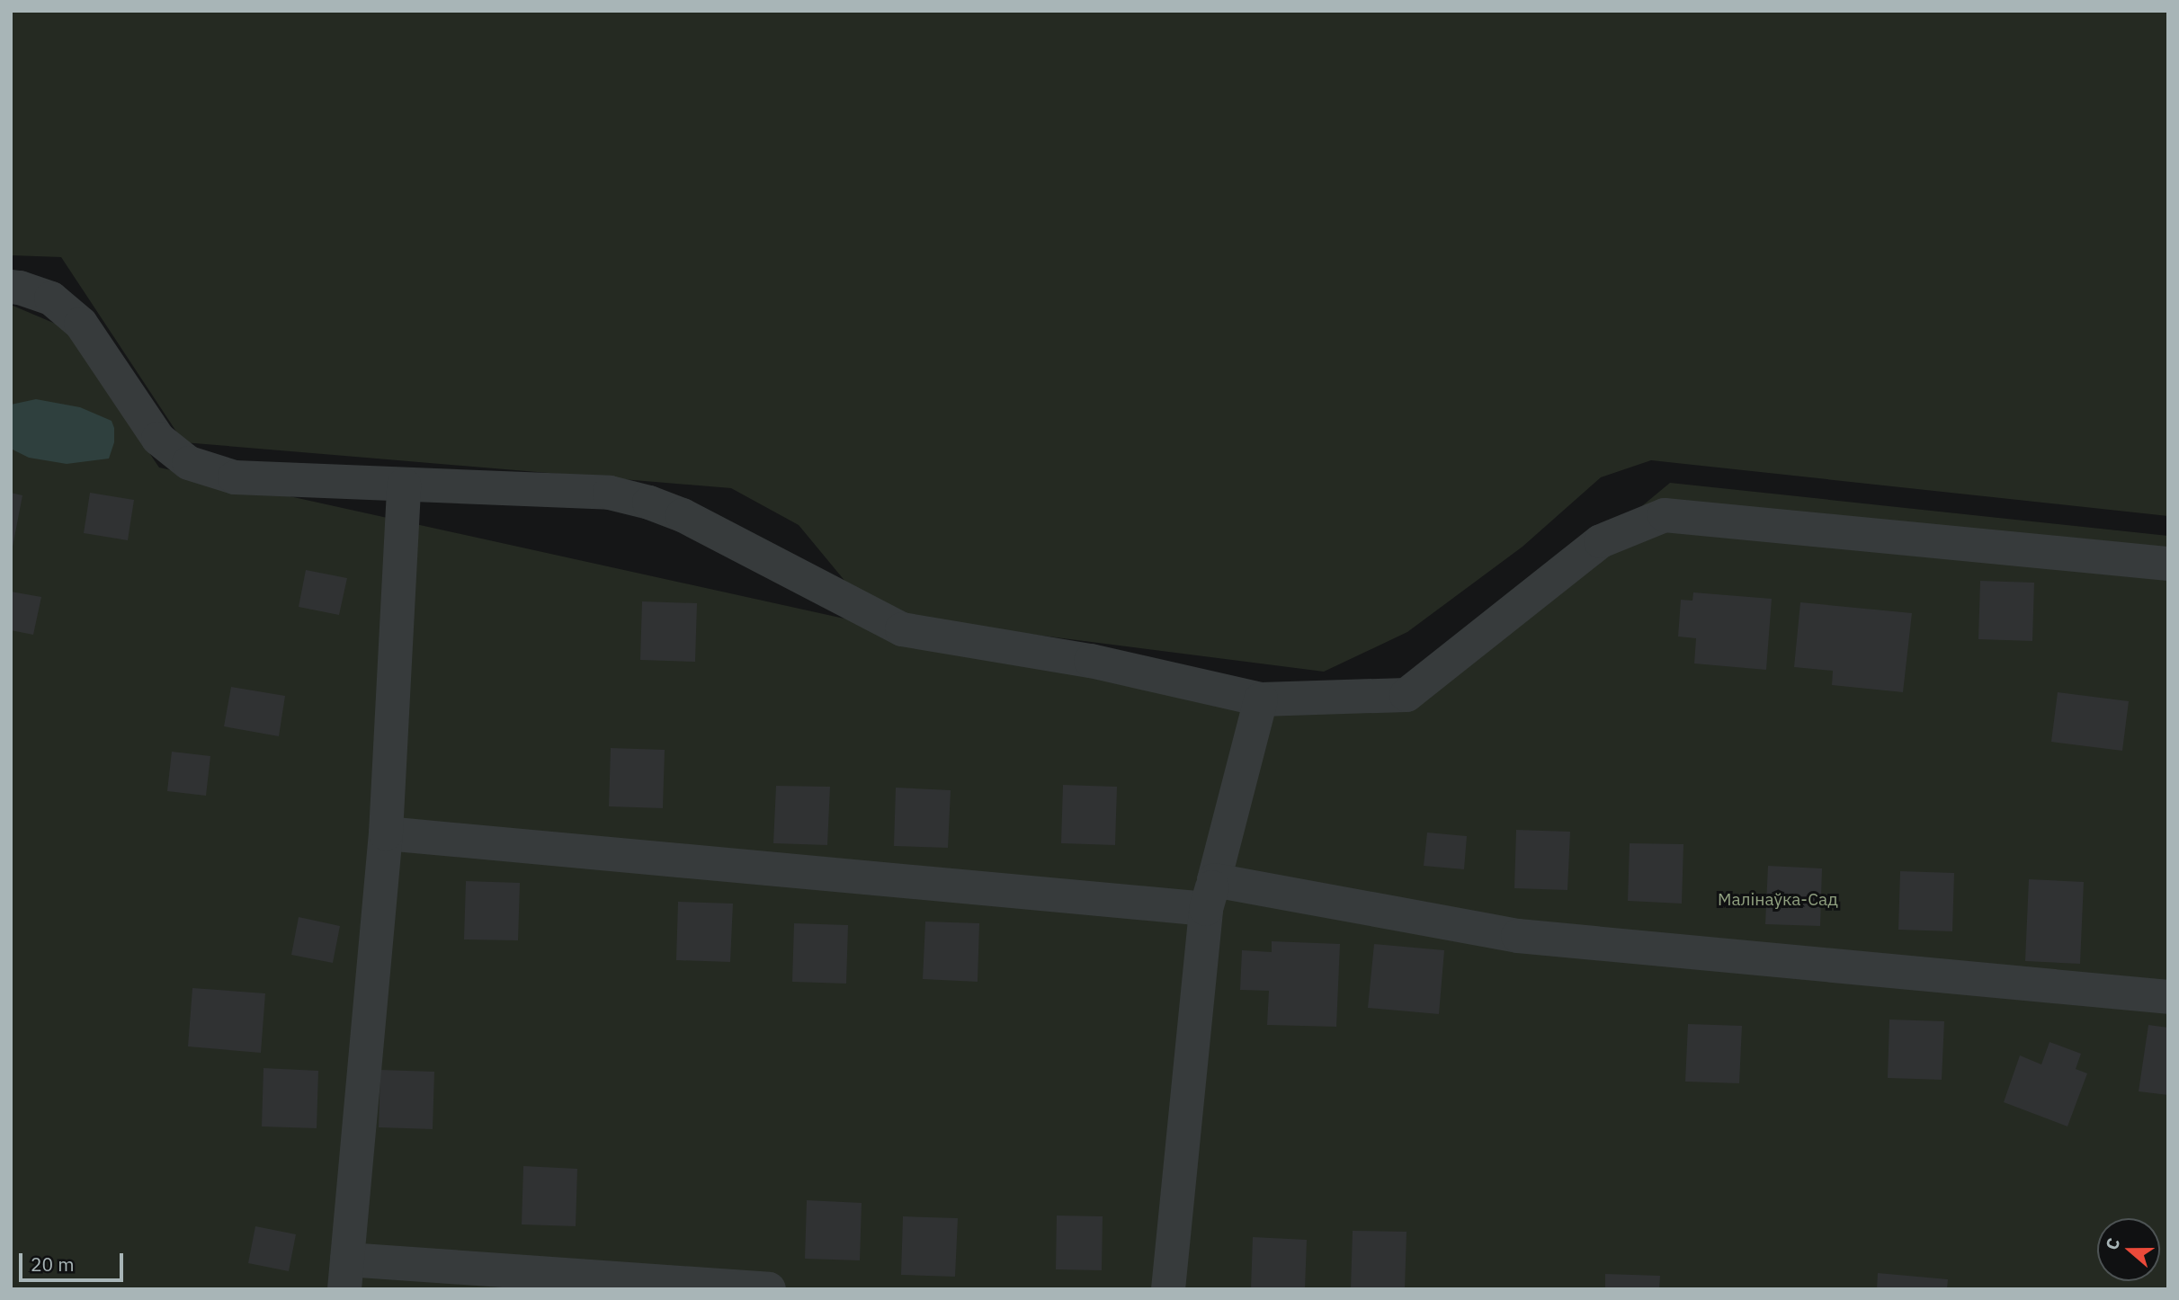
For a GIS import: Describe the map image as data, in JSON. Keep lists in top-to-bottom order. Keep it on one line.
{"parks":["Малінаўка-Сад"],"scale_bar":"20 m","north":"left"}
